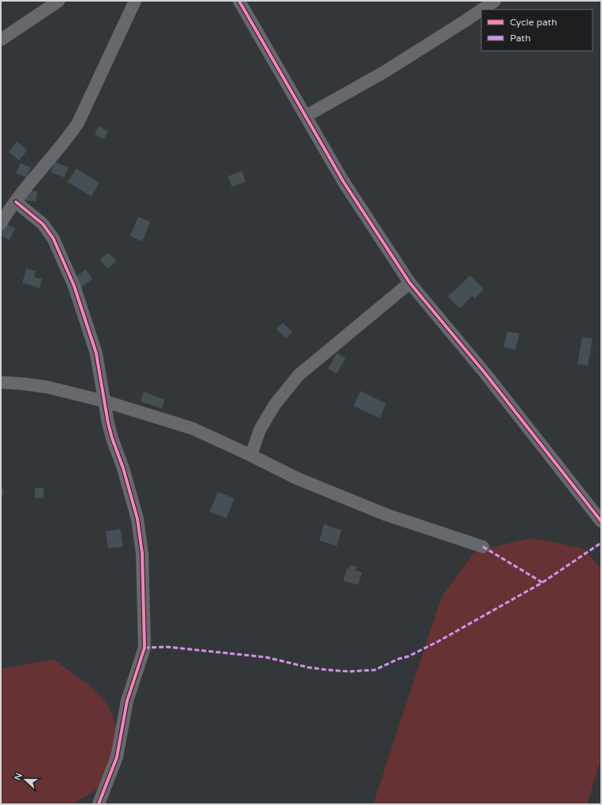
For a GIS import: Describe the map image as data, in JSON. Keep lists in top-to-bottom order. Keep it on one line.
{"legend":["Cycle path","Path"],"north":"left"}
